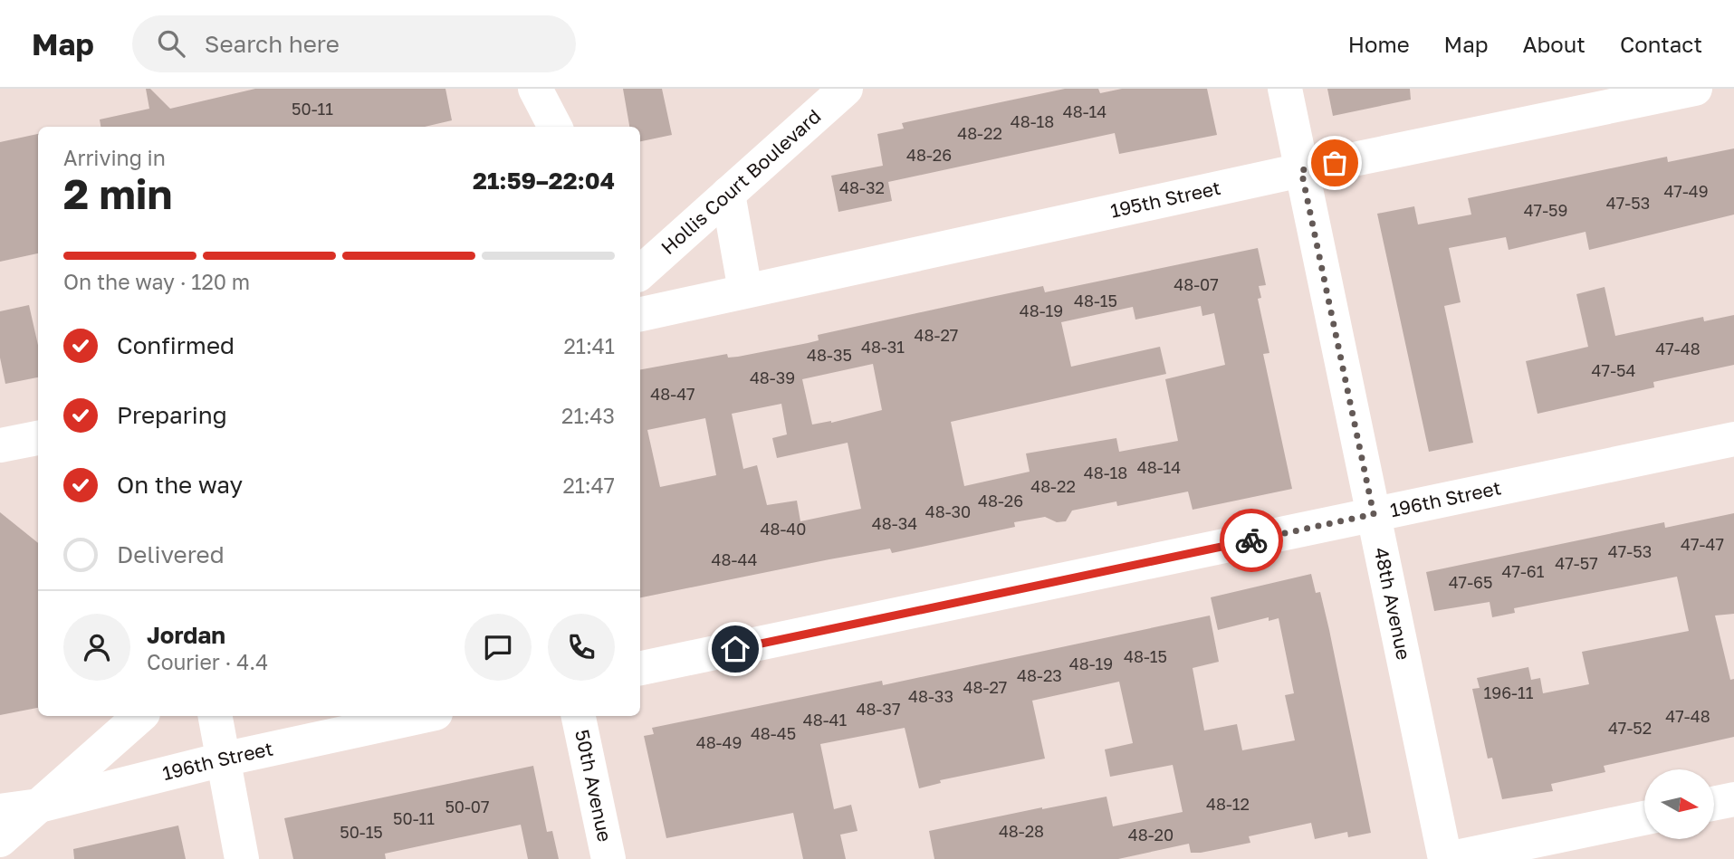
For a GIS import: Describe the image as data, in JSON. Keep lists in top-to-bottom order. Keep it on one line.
{"streets":{"street":["Hollis Court Boulevard","195th Street","196th Street","48th Avenue","50th Avenue"]},"crossings":[["195th Street","48th Avenue"],["196th Street","48th Avenue"]],"house_numbers":["50-11","48-14","48-18","48-22","48-26","48-32","47-49","47-53","47-59","48-07","48-15","48-19","48-27","48-31","47-48","48-35","47-54","48-39","48-47","48-14","48-18","48-22","48-26","48-30","48-34","48-40","47-47","47-53","48-44","47-57","47-61","47-65","48-15","48-19","48-23","48-27","196-11","48-33","48-37","47-48","48-41","47-52","48-45","48-49","48-12","50-07","50-11","48-28","50-15","48-20"],"north":"right","page":{"header":"Map","search":"Search here","nav":["Home","Map","About","Contact"],"heading":["2 min","Arriving in","21:59–22:04"],"panel":["Jordan","Courier · 4.4"],"bar":"On the way · 120 m","list":[["Confirmed","21:41"],["Preparing","21:43"],["On the way","21:47"],"Delivered"]}}
